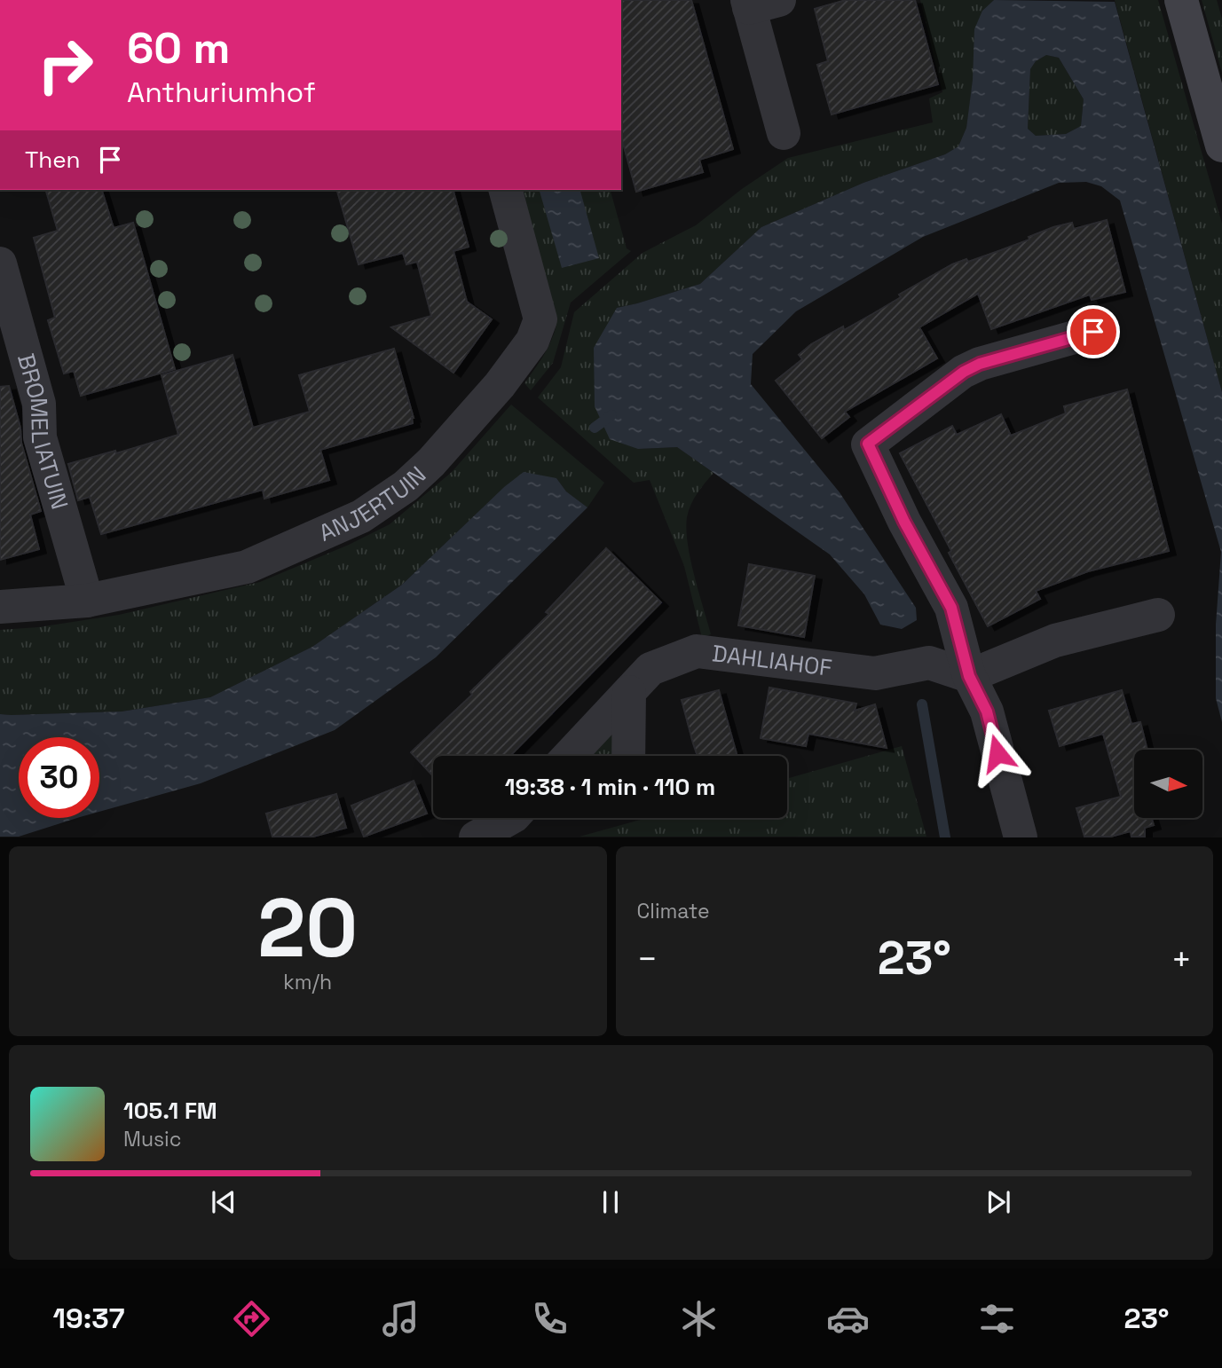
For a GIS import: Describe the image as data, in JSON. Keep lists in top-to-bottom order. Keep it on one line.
{"streets":{"street":["BROMELIATUIN","ANJERTUIN","DAHLIAHOF"]},"crossings":[["BROMELIATUIN","ANJERTUIN"]],"north":"right","page":{"turn":["60 m","Anthuriumhof"],"then":"Then","limit":"30","trip":"19:38 · 1 min · 110 m","tile":[["20","km/h"],"Climate"],"heat":["−","23°","+"],"song":["105.1 FM","Music"],"tabs":["19:37","23°"]}}
